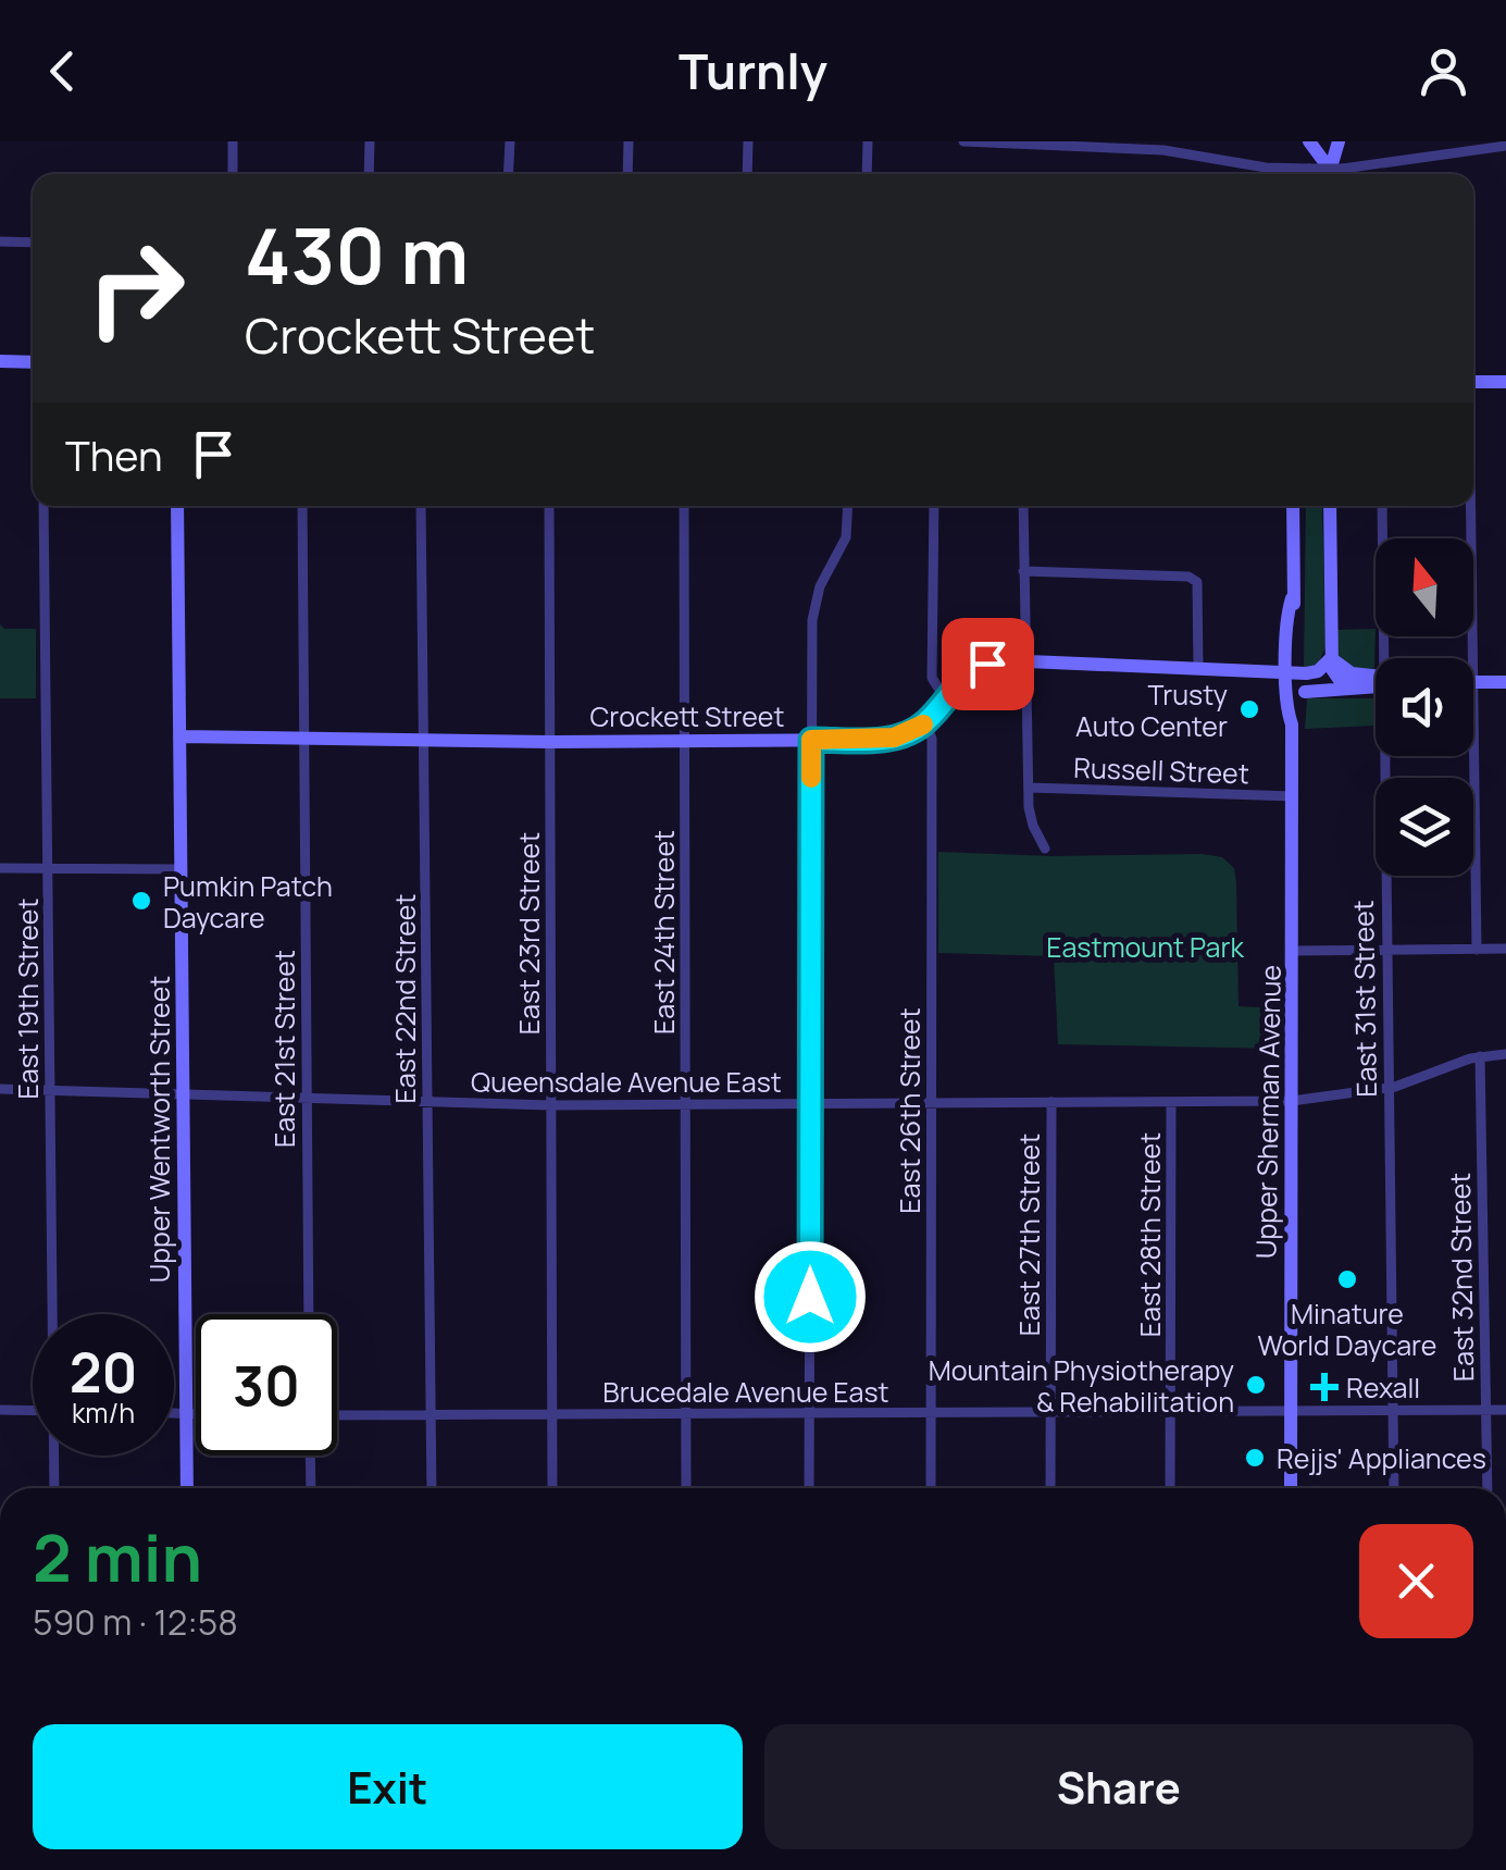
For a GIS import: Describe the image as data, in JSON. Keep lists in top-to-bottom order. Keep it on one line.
{"streets":{"main road":["Crockett Street","Upper Sherman Avenue","Upper Wentworth Street"],"street":["Russell Street","East 24th Street","East 23rd Street","East 19th Street","East 22nd Street","East 31st Street","East 21st Street","Queensdale Avenue East","East 26th Street","East 27th Street","East 28th Street","East 32nd Street","Brucedale Avenue East"]},"crossings":[["Crockett Street","East 24th Street"],["Crockett Street","East 23rd Street"],["Crockett Street","East 22nd Street"],["Crockett Street","East 21st Street"],["Crockett Street","East 26th Street"],["Crockett Street","Upper Wentworth Street"],["Russell Street","Upper Sherman Avenue"],["East 24th Street","Queensdale Avenue East"],["East 24th Street","Brucedale Avenue East"],["East 23rd Street","Queensdale Avenue East"],["East 23rd Street","Brucedale Avenue East"],["East 19th Street","Queensdale Avenue East"],["East 22nd Street","Queensdale Avenue East"],["East 22nd Street","Brucedale Avenue East"],["East 31st Street","Queensdale Avenue East"],["East 31st Street","Brucedale Avenue East"],["East 21st Street","Queensdale Avenue East"],["Queensdale Avenue East","East 26th Street"],["Queensdale Avenue East","Upper Sherman Avenue"],["Queensdale Avenue East","Upper Wentworth Street"],["Queensdale Avenue East","East 27th Street"],["Queensdale Avenue East","East 28th Street"],["Queensdale Avenue East","East 32nd Street"],["East 26th Street","Brucedale Avenue East"],["Upper Sherman Avenue","Brucedale Avenue East"],["East 27th Street","Brucedale Avenue East"],["East 28th Street","Brucedale Avenue East"],["East 32nd Street","Brucedale Avenue East"]],"parks":["Eastmount Park"],"places":{"other":["Trusty Auto Center","Pumkin Patch Daycare","Minature World Daycare","Mountain Physiotherapy & Rehabilitation","Rejjs' Appliances"],"health":["Rexall"]},"north":"top","page":{"header":"Turnly","turn":["430 m","Crockett Street"],"then":"Then","speed":"20 km/h","limit":"30","heading":["2 min","590 m · 12:58"],"buttons":["Exit","Share"]}}
